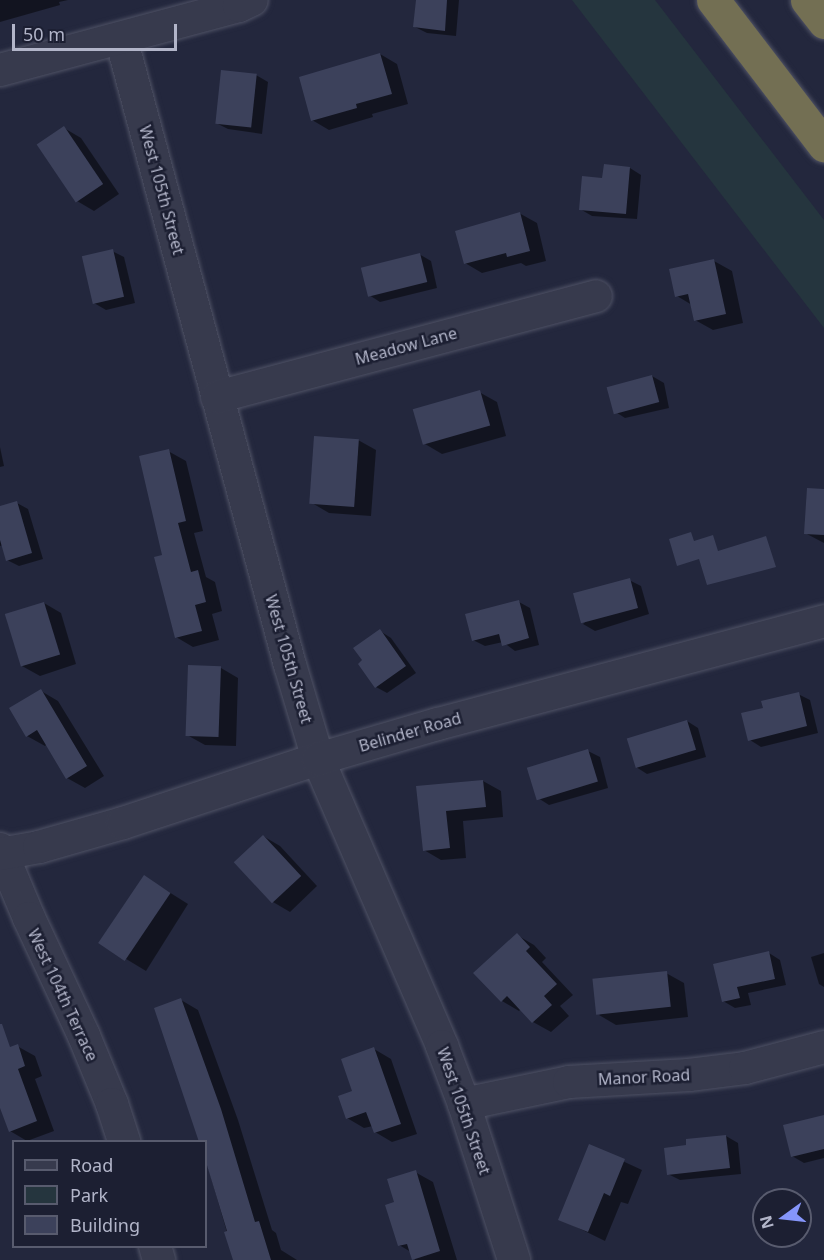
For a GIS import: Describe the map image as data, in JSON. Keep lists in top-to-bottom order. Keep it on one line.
{"streets":{"street":["West 105th Street","Meadow Lane","Belinder Road","West 104th Terrace","Manor Road"]},"crossings":[["West 105th Street","Meadow Lane"],["West 105th Street","Belinder Road"],["West 105th Street","Manor Road"],["Belinder Road","West 104th Terrace"]],"legend":["Road","Park","Building"],"scale_bar":"50 m","north":"left"}
